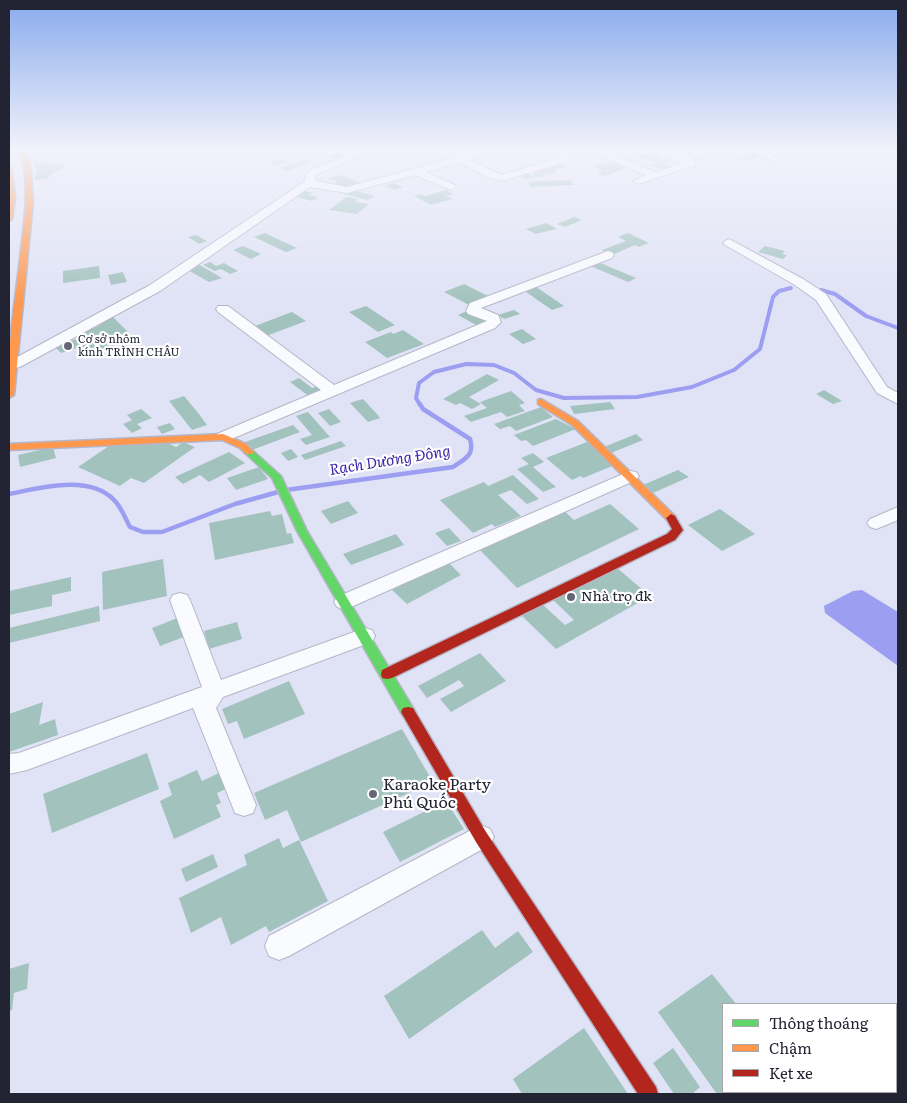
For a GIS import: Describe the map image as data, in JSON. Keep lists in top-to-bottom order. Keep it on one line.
{"water":["Rạch Dương Đông"],"places":["Cơ sở nhôm kính TRÌNH CHÂU","Nhà trọ đk","Karaoke Party Phú Quốc"],"legend":["Thông thoáng","Chậm","Kẹt xe"]}
